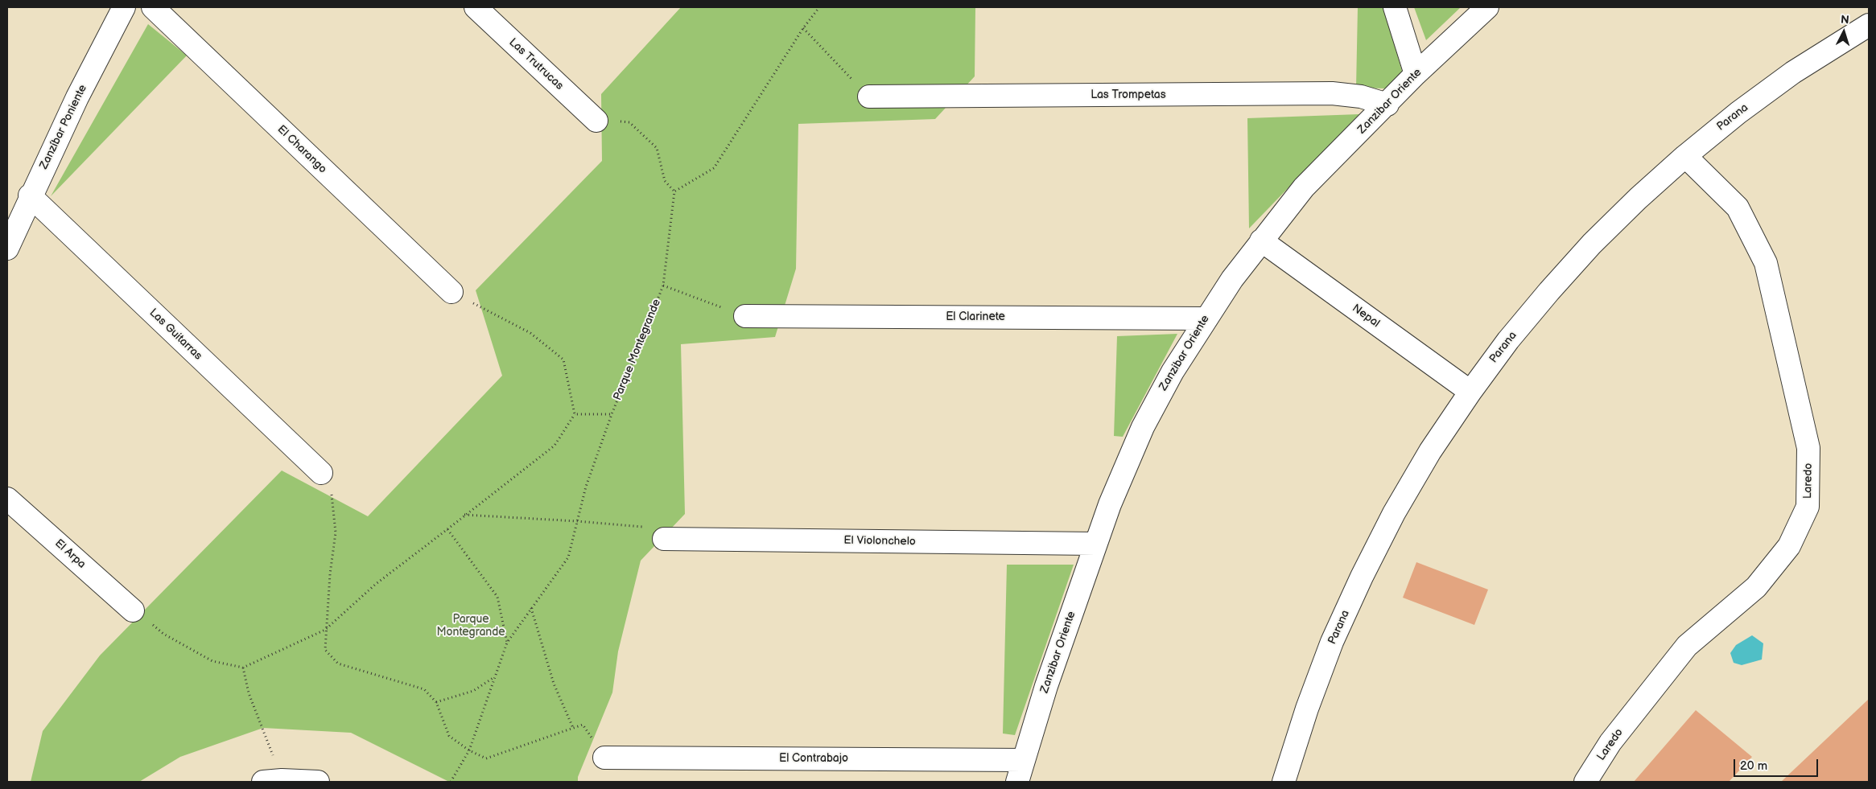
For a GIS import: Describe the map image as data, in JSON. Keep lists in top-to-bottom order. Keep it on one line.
{"streets":{"street":["Las Trutrucas","Las Trompetas","Zanzibar Oriente","Parana","Zanzíbar Poniente","El Charango","Nepal","El Clarinete","Las Guitarras","Laredo","El Violonchelo","El Arpa","El Contrabajo"],"path":["Parque Montegrande"]},"crossings":[["Las Trompetas","Zanzibar Oriente"],["Zanzibar Oriente","Nepal"],["Zanzibar Oriente","El Clarinete"],["Zanzibar Oriente","El Violonchelo"],["Zanzibar Oriente","El Contrabajo"],["Parana","Nepal"],["Parana","Laredo"],["Zanzíbar Poniente","Las Guitarras"]],"parks":["Parque Montegrande"],"scale_bar":"20 m","north":"top"}
